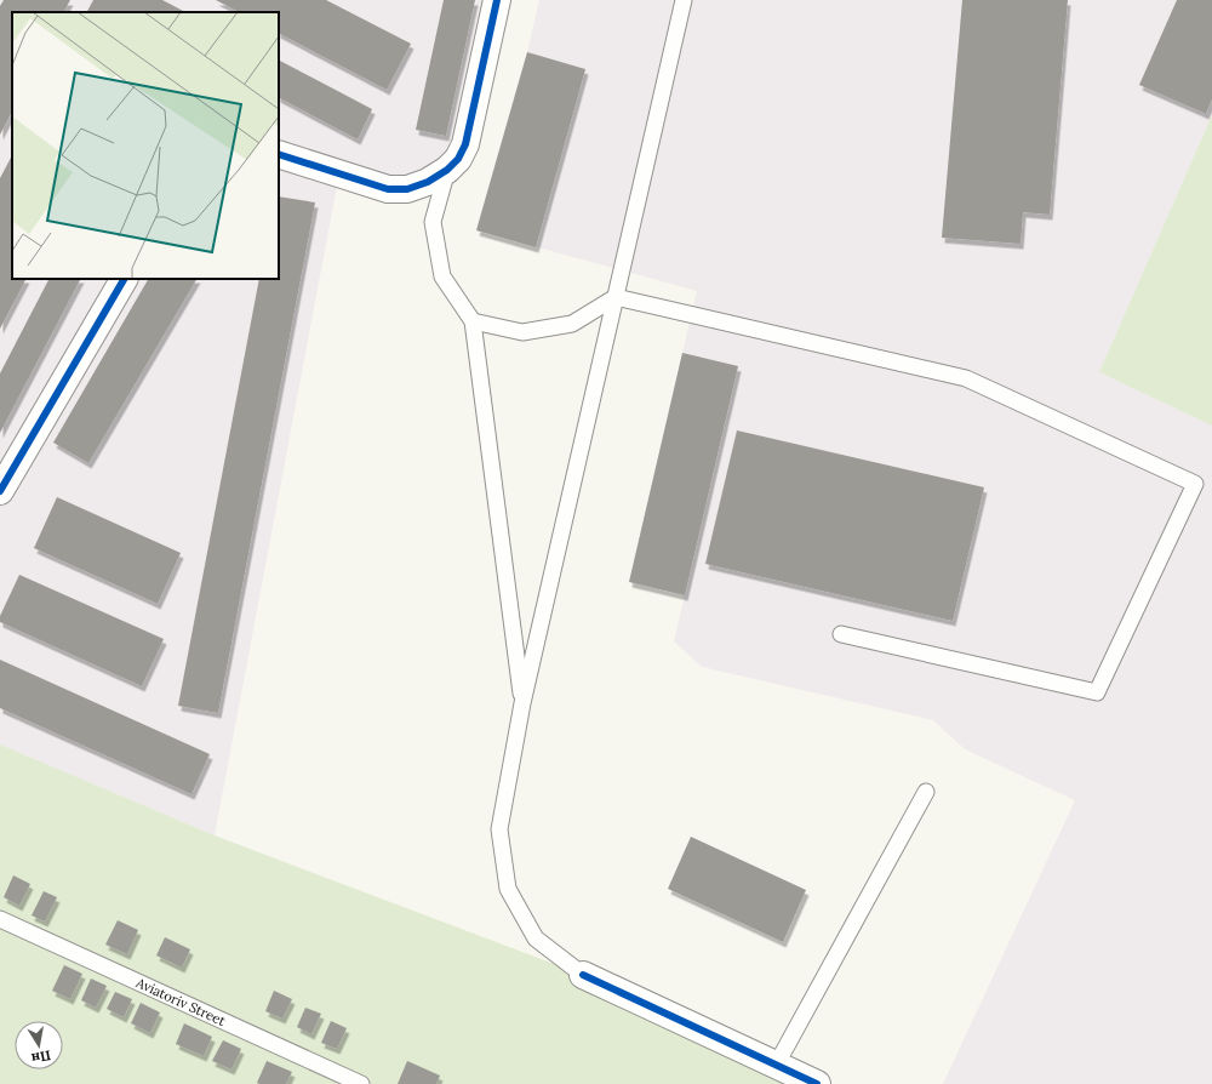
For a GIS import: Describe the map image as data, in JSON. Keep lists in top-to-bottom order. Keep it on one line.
{"streets":{"lane":["Aviatoriv Street"]},"north":"bottom"}
